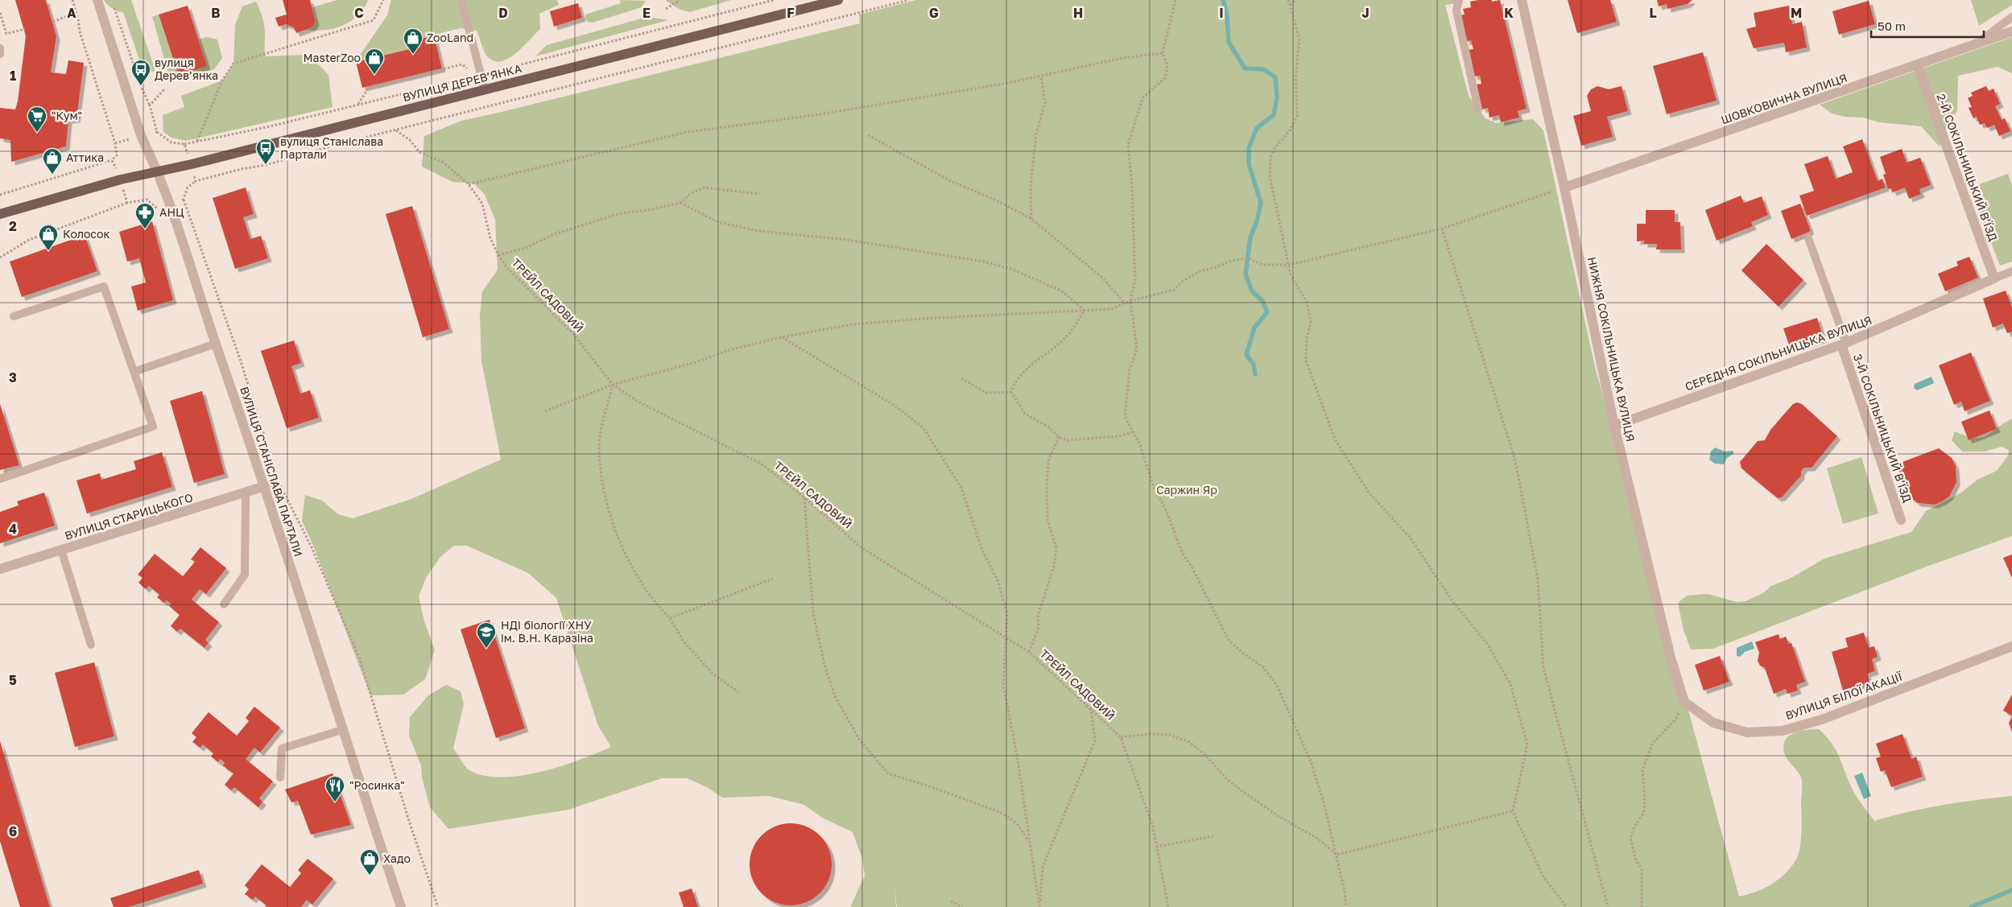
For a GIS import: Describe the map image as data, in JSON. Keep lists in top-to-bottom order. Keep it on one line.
{"streets":{"main road":["ВУЛИЦЯ ДЕРЕВ’ЯНКА"],"street":["ШОВКОВИЧНА ВУЛИЦЯ","2-Й СОКІЛЬНИЦЬКИЙ В’ЇЗД","НИЖНЯ СОКІЛЬНИЦЬКА ВУЛИЦЯ","СЕРЕДНЯ СОКІЛЬНИЦЬКА ВУЛИЦЯ","3-Й СОКІЛЬНИЦЬКИЙ В’ЇЗД","ВУЛИЦЯ СТАНІСЛАВА ПАРТАЛИ","ВУЛИЦЯ СТАРИЦЬКОГО","ВУЛИЦЯ БІЛОЇ АКАЦІЇ"],"path":["ТРЕЙЛ САДОВИЙ"]},"crossings":[["ВУЛИЦЯ ДЕРЕВ’ЯНКА","ВУЛИЦЯ СТАНІСЛАВА ПАРТАЛИ"],["ШОВКОВИЧНА ВУЛИЦЯ","2-Й СОКІЛЬНИЦЬКИЙ В’ЇЗД"],["ШОВКОВИЧНА ВУЛИЦЯ","НИЖНЯ СОКІЛЬНИЦЬКА ВУЛИЦЯ"],["2-Й СОКІЛЬНИЦЬКИЙ В’ЇЗД","СЕРЕДНЯ СОКІЛЬНИЦЬКА ВУЛИЦЯ"],["НИЖНЯ СОКІЛЬНИЦЬКА ВУЛИЦЯ","СЕРЕДНЯ СОКІЛЬНИЦЬКА ВУЛИЦЯ"],["НИЖНЯ СОКІЛЬНИЦЬКА ВУЛИЦЯ","ВУЛИЦЯ БІЛОЇ АКАЦІЇ"],["СЕРЕДНЯ СОКІЛЬНИЦЬКА ВУЛИЦЯ","3-Й СОКІЛЬНИЦЬКИЙ В’ЇЗД"],["ВУЛИЦЯ СТАНІСЛАВА ПАРТАЛИ","ВУЛИЦЯ СТАРИЦЬКОГО"]],"parks":["Саржин Яр"],"places":{"shop":["ZooLand","MasterZoo","Аттика","Колосок","Хадо"],"bus stop":["вулиця Дерев’янка","вулиця Станіслава Партали"],"supermarket":["\"Кум\""],"pharmacy":["АНЦ"],"school or university":["НДІ біології ХНУ ім. В.Н. Каразіна"],"restaurant":["\"Росинка\""]},"scale_bar":"50 m","grid":{"columns":["A","B","C","D","E","F","G","H","I","J","K","L","M"],"rows":["1","2","3","4","5","6"]}}
